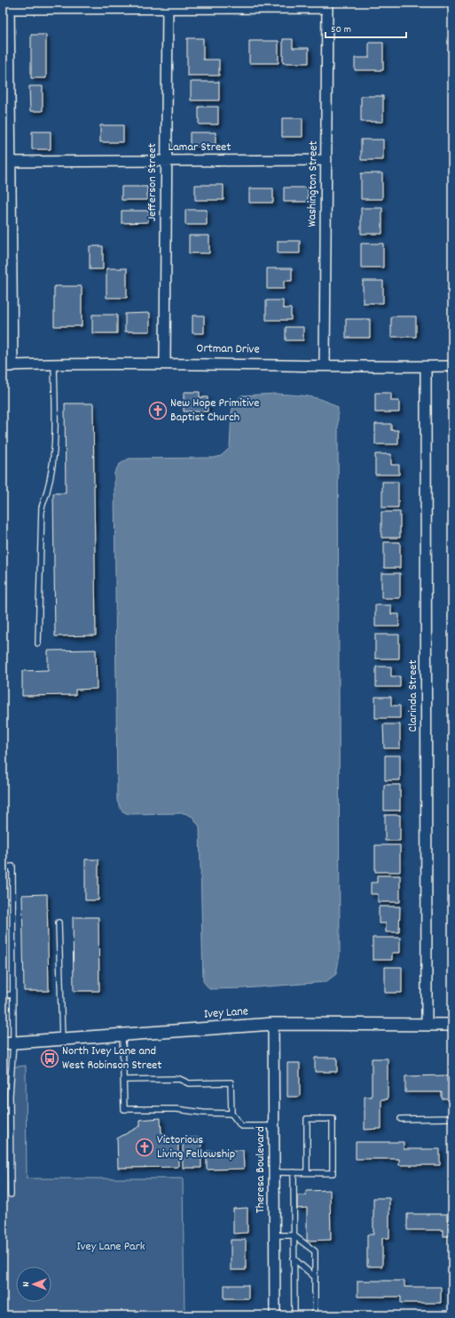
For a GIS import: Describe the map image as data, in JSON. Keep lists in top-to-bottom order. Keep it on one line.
{"streets":{"street":["Lamar Street","Jefferson Street","Washington Street","Ortman Drive","Clarinda Street","Ivey Lane","Theresa Boulevard"]},"crossings":[["Lamar Street","Jefferson Street"],["Lamar Street","Washington Street"],["Jefferson Street","Ortman Drive"],["Washington Street","Ortman Drive"],["Ortman Drive","Clarinda Street"],["Clarinda Street","Ivey Lane"],["Ivey Lane","Theresa Boulevard"]],"parks":["Ivey Lane Park"],"places":{"church":["New Hope Primitive Baptist Church","Victorious Living Fellowship"],"bus stop":["North Ivey Lane and West Robinson Street"]},"scale_bar":"50 m","north":"left"}
